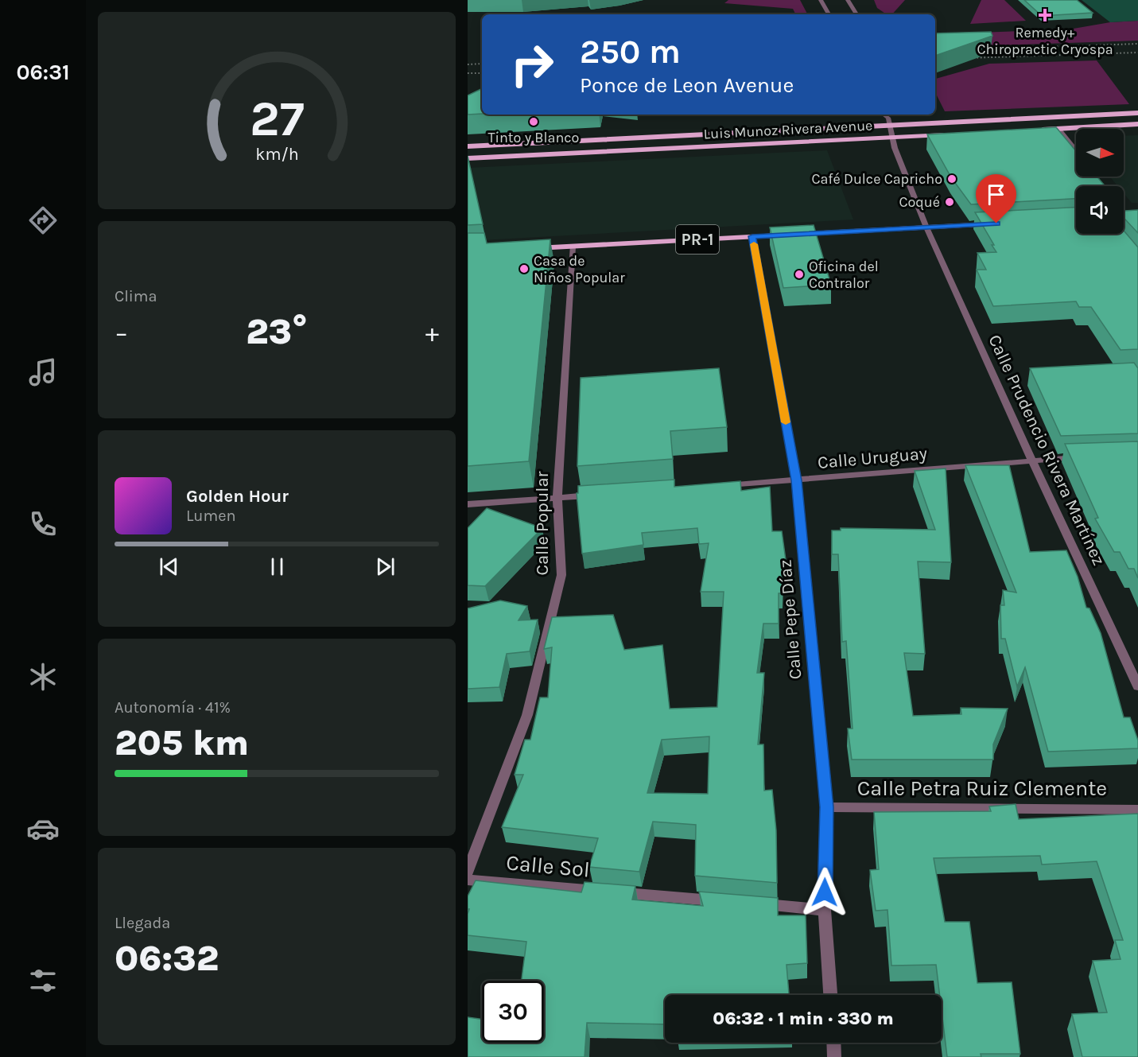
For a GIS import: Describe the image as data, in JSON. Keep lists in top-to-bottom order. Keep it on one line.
{"streets":{"main road":["Luis Munoz Rivera Avenue","PR-1"],"street":["Calle Prudencio Rivera Martínez","Calle Uruguay","Calle Popular","Calle Pepe Díaz","Calle Petra Ruiz Clemente","Calle Sol"]},"crossings":[["Luis Munoz Rivera Avenue","Calle Prudencio Rivera Martínez"],["PR-1","Calle Prudencio Rivera Martínez"],["PR-1","Calle Popular"],["PR-1","Calle Pepe Díaz"],["Calle Prudencio Rivera Martínez","Calle Uruguay"],["Calle Uruguay","Calle Pepe Díaz"],["Calle Pepe Díaz","Calle Petra Ruiz Clemente"]],"places":{"health":["Remedy+ Chiropractic Cryospa"],"other":["Tinto y Blanco","Café Dulce Capricho","Coqué","Casa de Niños Popular","Oficina del Contralor"]},"north":"right","page":{"tabs":"06:31","turn":["250 m","Ponce de Leon Avenue"],"tile":["Clima",["Autonomía · 41%","205 km"],["Llegada","06:32"]],"heat":["−","23°","+"],"song":["Golden Hour","Lumen"],"limit":"30","trip":"06:32 · 1 min · 330 m","gauge":["27","km/h"]}}
